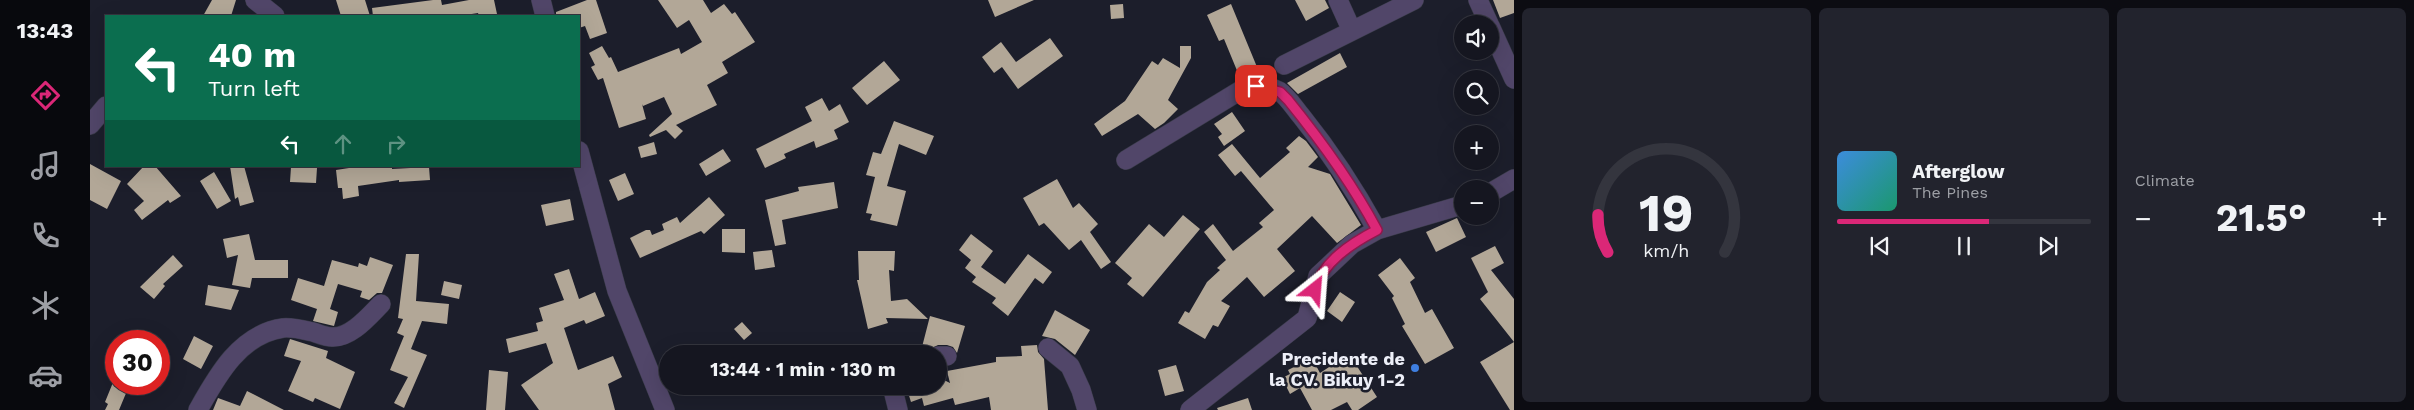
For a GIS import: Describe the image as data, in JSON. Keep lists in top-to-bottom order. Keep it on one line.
{"places":["Precidente de la CV. Bikuy 1-2"],"page":{"tabs":"13:43","tile":"Climate","map_buttons":["+","−"],"turn":["40 m","Turn left"],"song":["Afterglow","The Pines"],"heat":["−","21.5°","+"],"limit":"30","trip":"13:44 · 1 min · 130 m","gauge":["19","km/h"]}}
